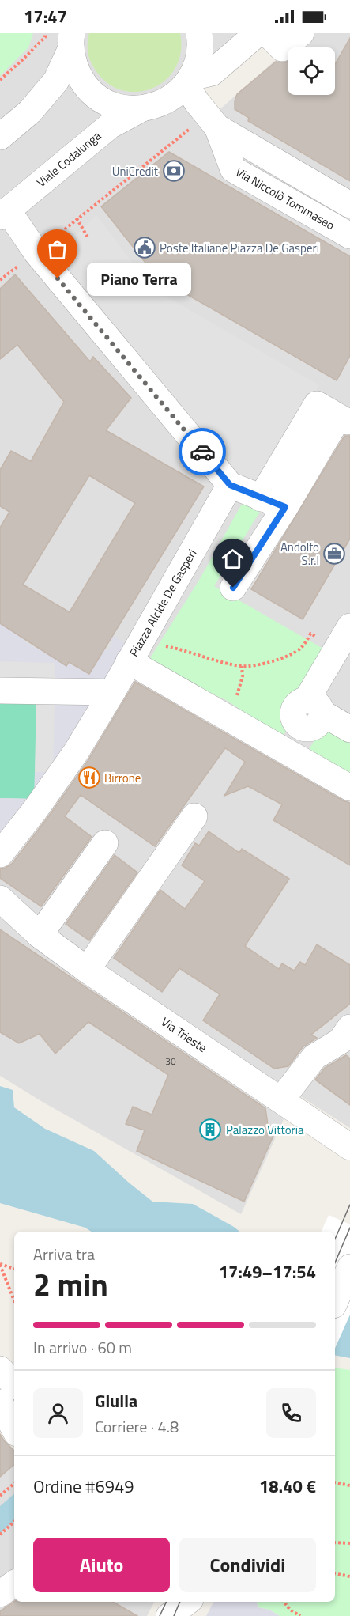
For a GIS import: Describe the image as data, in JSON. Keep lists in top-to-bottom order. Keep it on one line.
{"streets":{"street":["Viale Codalunga","Via Niccolò Tommaseo","Piazza Alcide De Gasperi","Via Trieste"]},"places":{"bank":["UniCredit"],"public building":["Poste Italiane Piazza De Gasperi"],"other":["Piano Terra"],"office":["Andolfo S.r.l"],"restaurant":["Birrone"],"building":["Palazzo Vittoria"]},"house_numbers":["30"],"page":{"status":"17:47","bubble":"Piano Terra","heading":["2 min","Arriva tra","17:49–17:54"],"panel":["Giulia","Corriere · 4.8","Ordine #6949","18.40 €"],"bar":"In arrivo · 60 m","buttons":["Aiuto","Condividi"]}}
